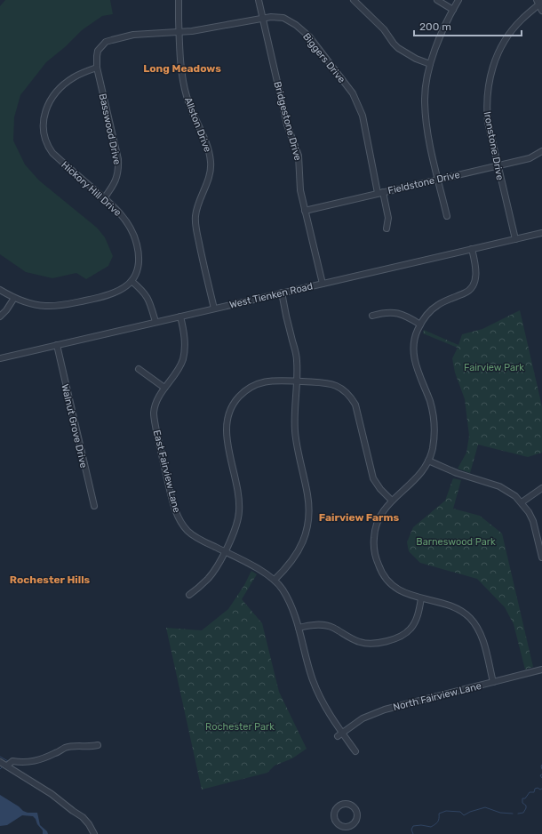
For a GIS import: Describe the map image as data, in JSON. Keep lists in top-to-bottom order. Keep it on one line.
{"streets":{"street":["Biggers Drive","Bridgestone Drive","Allston Drive","Basswood Drive","Ironstone Drive","Fieldstone Drive","Hickory Hill Drive","West Tienken Road","Walnut Grove Drive","East Fairview Lane","North Fairview Lane"]},"crossings":[["Biggers Drive","Bridgestone Drive"],["Biggers Drive","Allston Drive"],["Biggers Drive","Basswood Drive"],["Biggers Drive","Fieldstone Drive"],["Bridgestone Drive","Fieldstone Drive"],["Bridgestone Drive","West Tienken Road"],["Allston Drive","West Tienken Road"],["Basswood Drive","Hickory Hill Drive"],["Ironstone Drive","Fieldstone Drive"],["Ironstone Drive","West Tienken Road"],["West Tienken Road","Walnut Grove Drive"],["West Tienken Road","East Fairview Lane"],["East Fairview Lane","North Fairview Lane"]],"districts":["Long Meadows","Fairview Farms","Rochester Hills"],"parks":["Fairview Park","Barneswood Park","Rochester Park"],"scale_bar":"200 m"}
